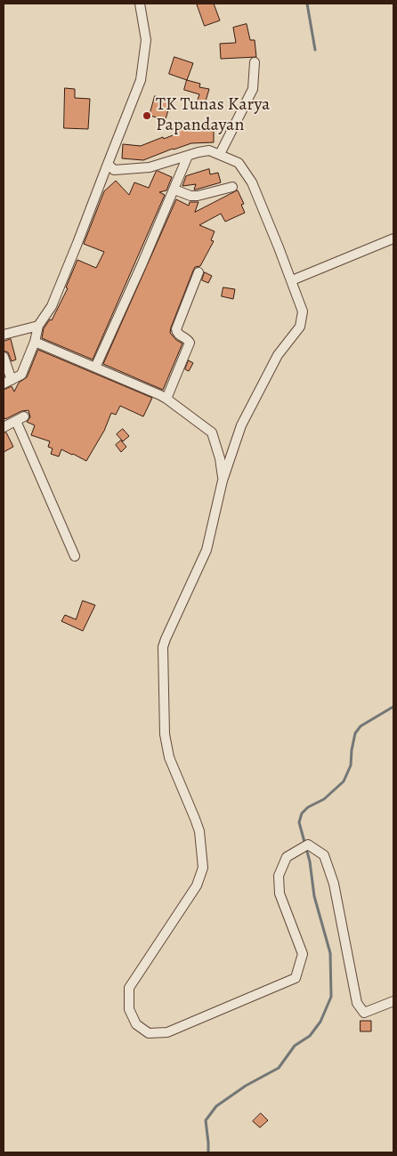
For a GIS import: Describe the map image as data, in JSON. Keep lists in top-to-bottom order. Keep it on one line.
{"places":["TK Tunas Karya Papandayan"]}
